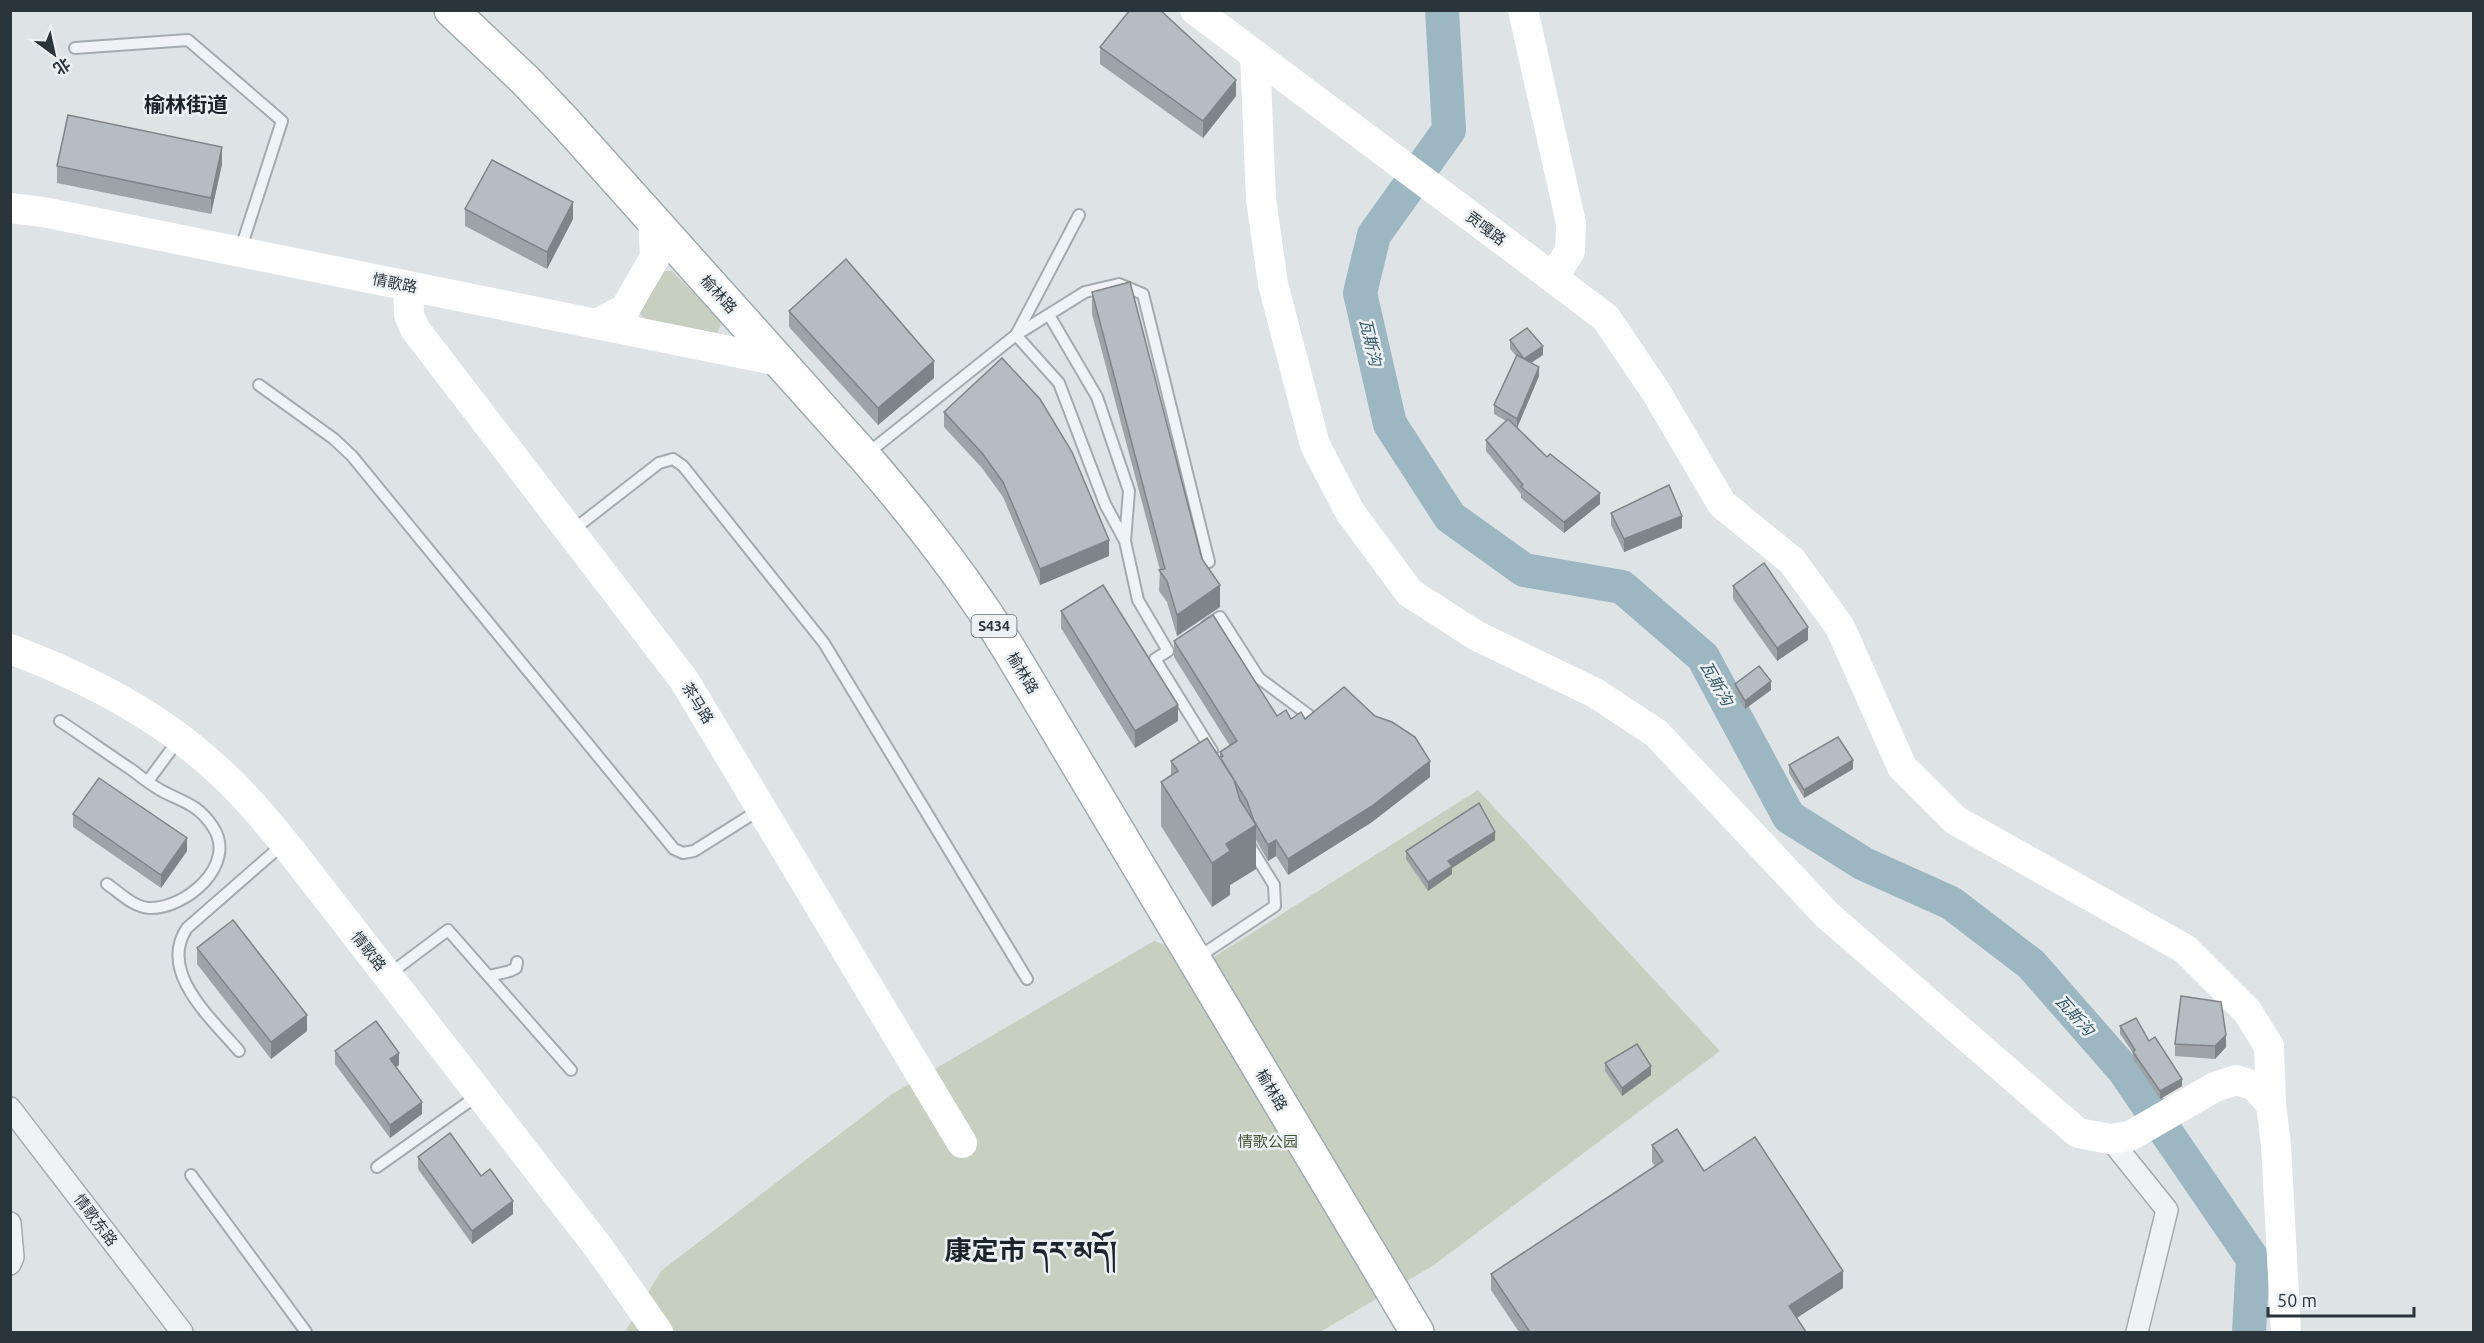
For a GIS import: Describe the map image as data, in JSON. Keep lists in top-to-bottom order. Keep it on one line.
{"streets":{"main road":["榆林路","S434"],"street":["贡嘎路","情歌路","茶马路","情歌东路"]},"crossings":[["情歌路","榆林路"],["情歌路","茶马路"]],"districts":["榆林街道","康定市 དར་མདོ།"],"water":["瓦斯沟"],"parks":["情歌公园"],"scale_bar":"50 m","north":"bottom right"}
